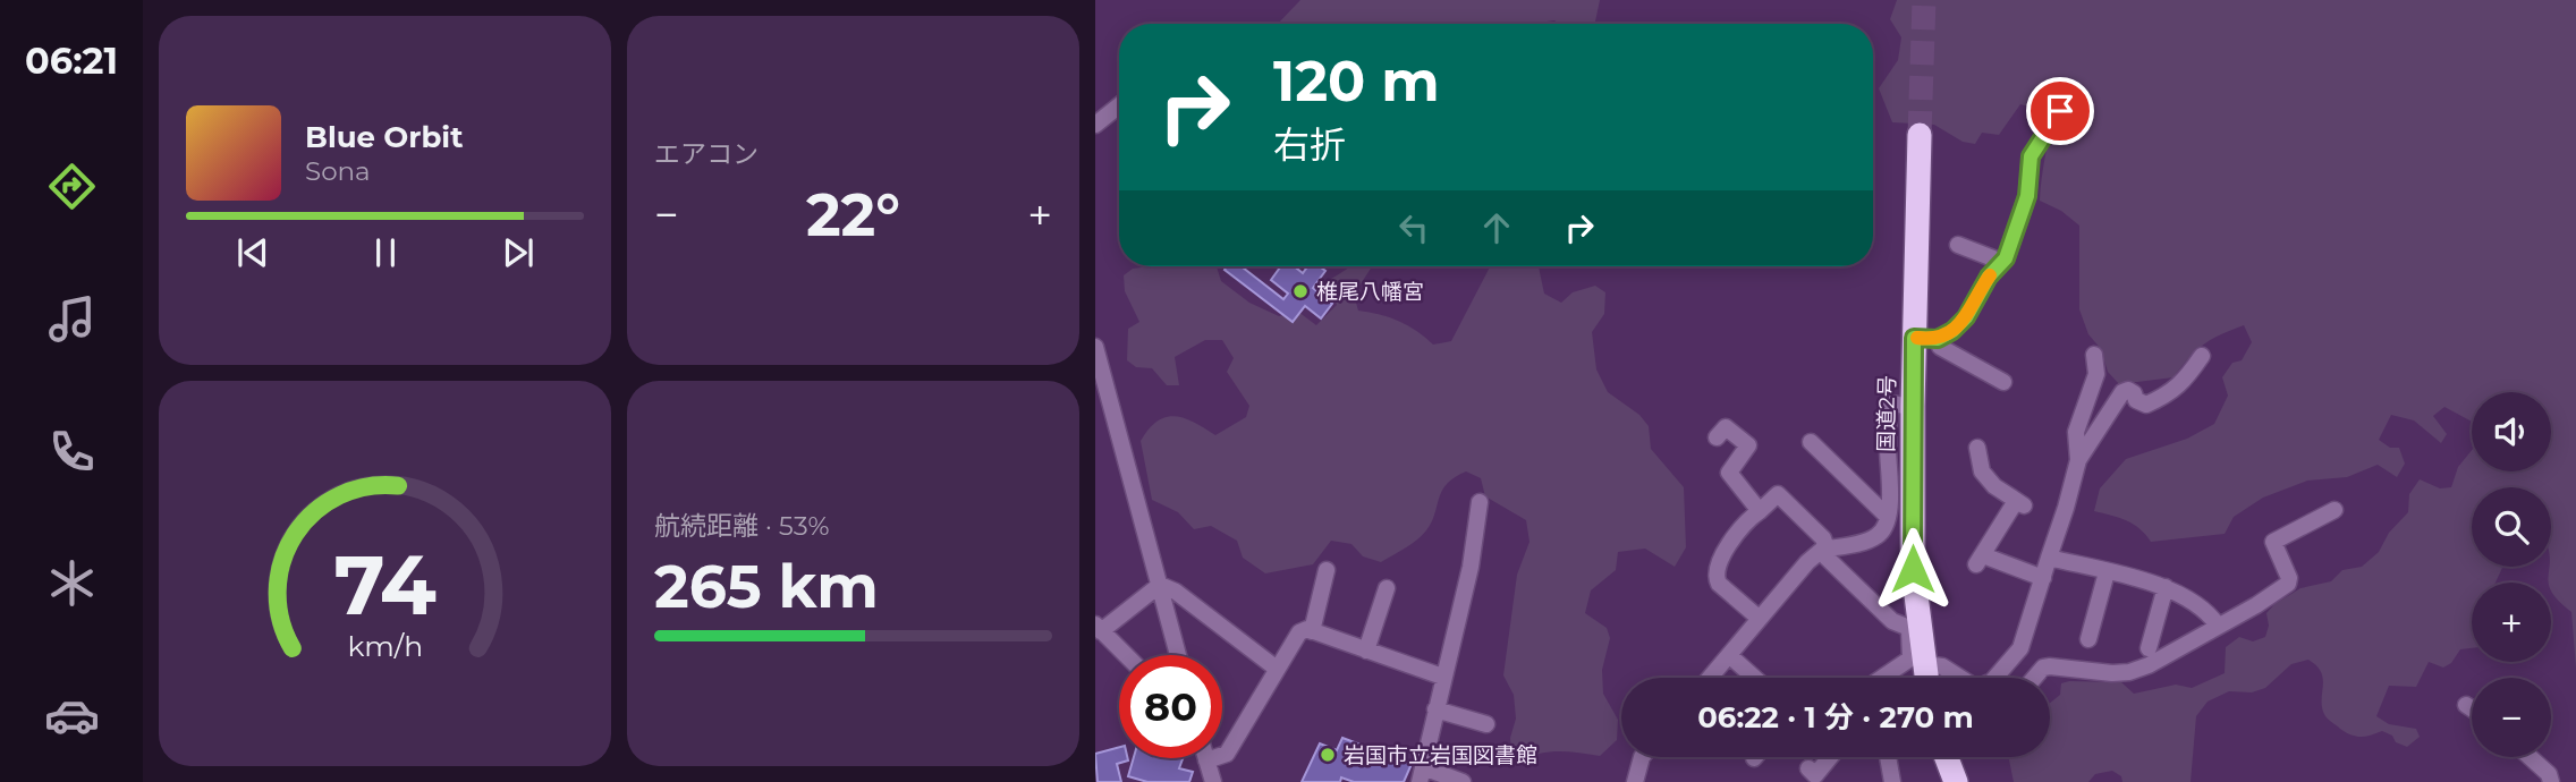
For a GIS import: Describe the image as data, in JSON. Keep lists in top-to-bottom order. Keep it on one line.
{"streets":{"highway":["国道2号"]},"places":["椎尾八幡宮","岩国市立岩国図書館"],"page":{"tabs":"06:21","tile":["エアコン",["航続距離 · 53%","265 km"]],"turn":["120 m","右折"],"song":["Blue Orbit","Sona"],"heat":["−","22°","+"],"map_buttons":["+","−"],"limit":"80","trip":"06:22 · 1 分 · 270 m","gauge":["74","km/h"]}}
